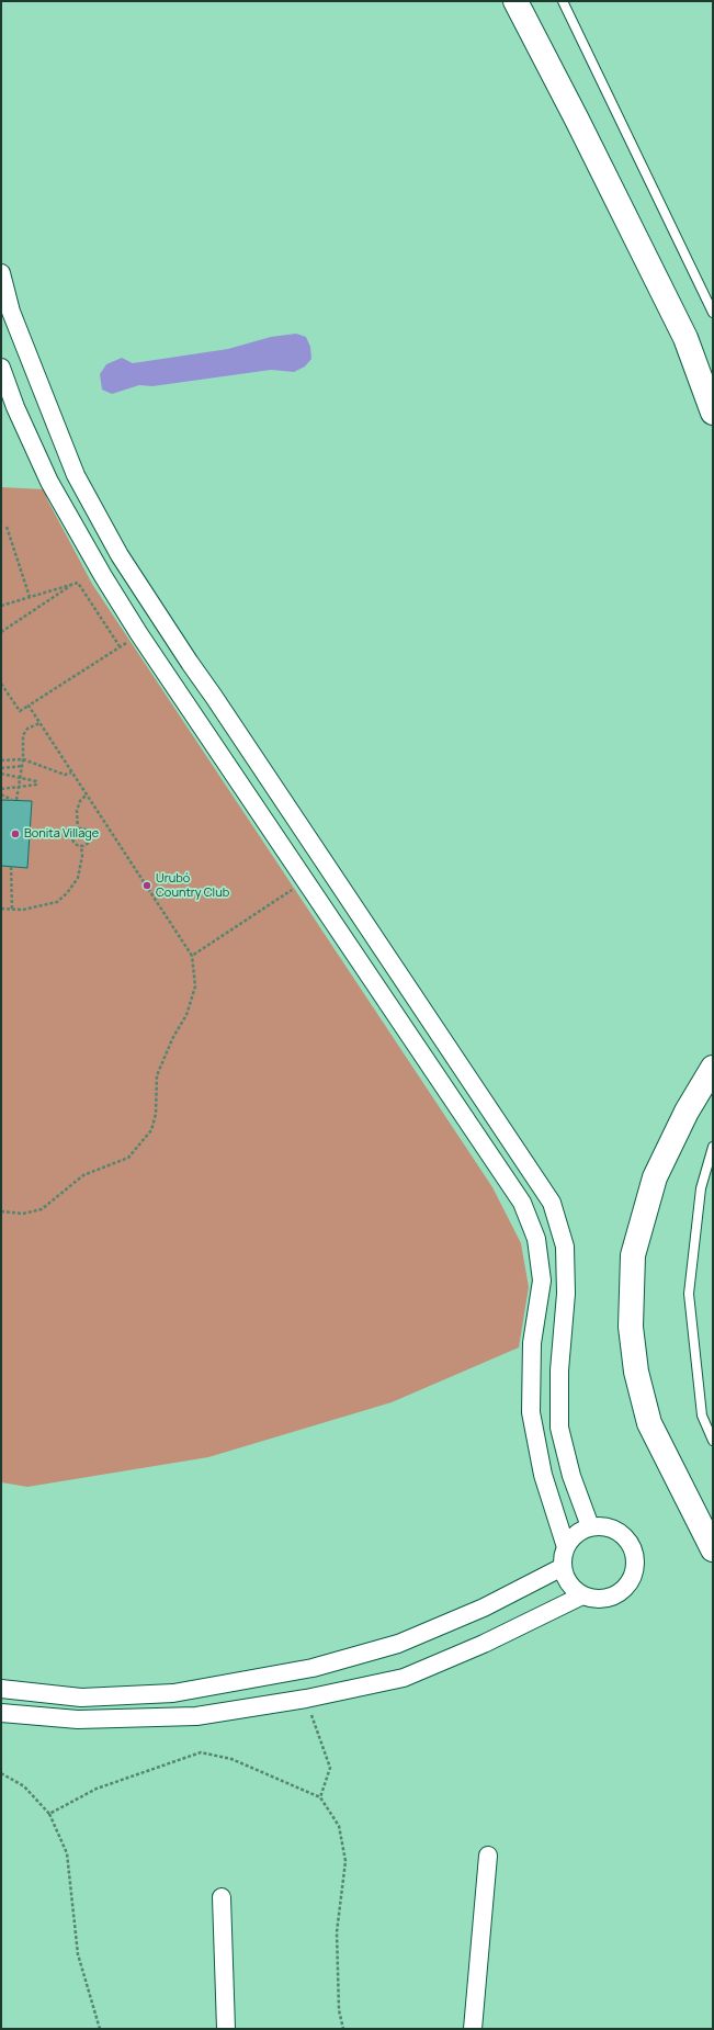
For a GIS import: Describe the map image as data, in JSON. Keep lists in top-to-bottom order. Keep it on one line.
{"places":["Bonita Village","Urubó Country Club"]}
